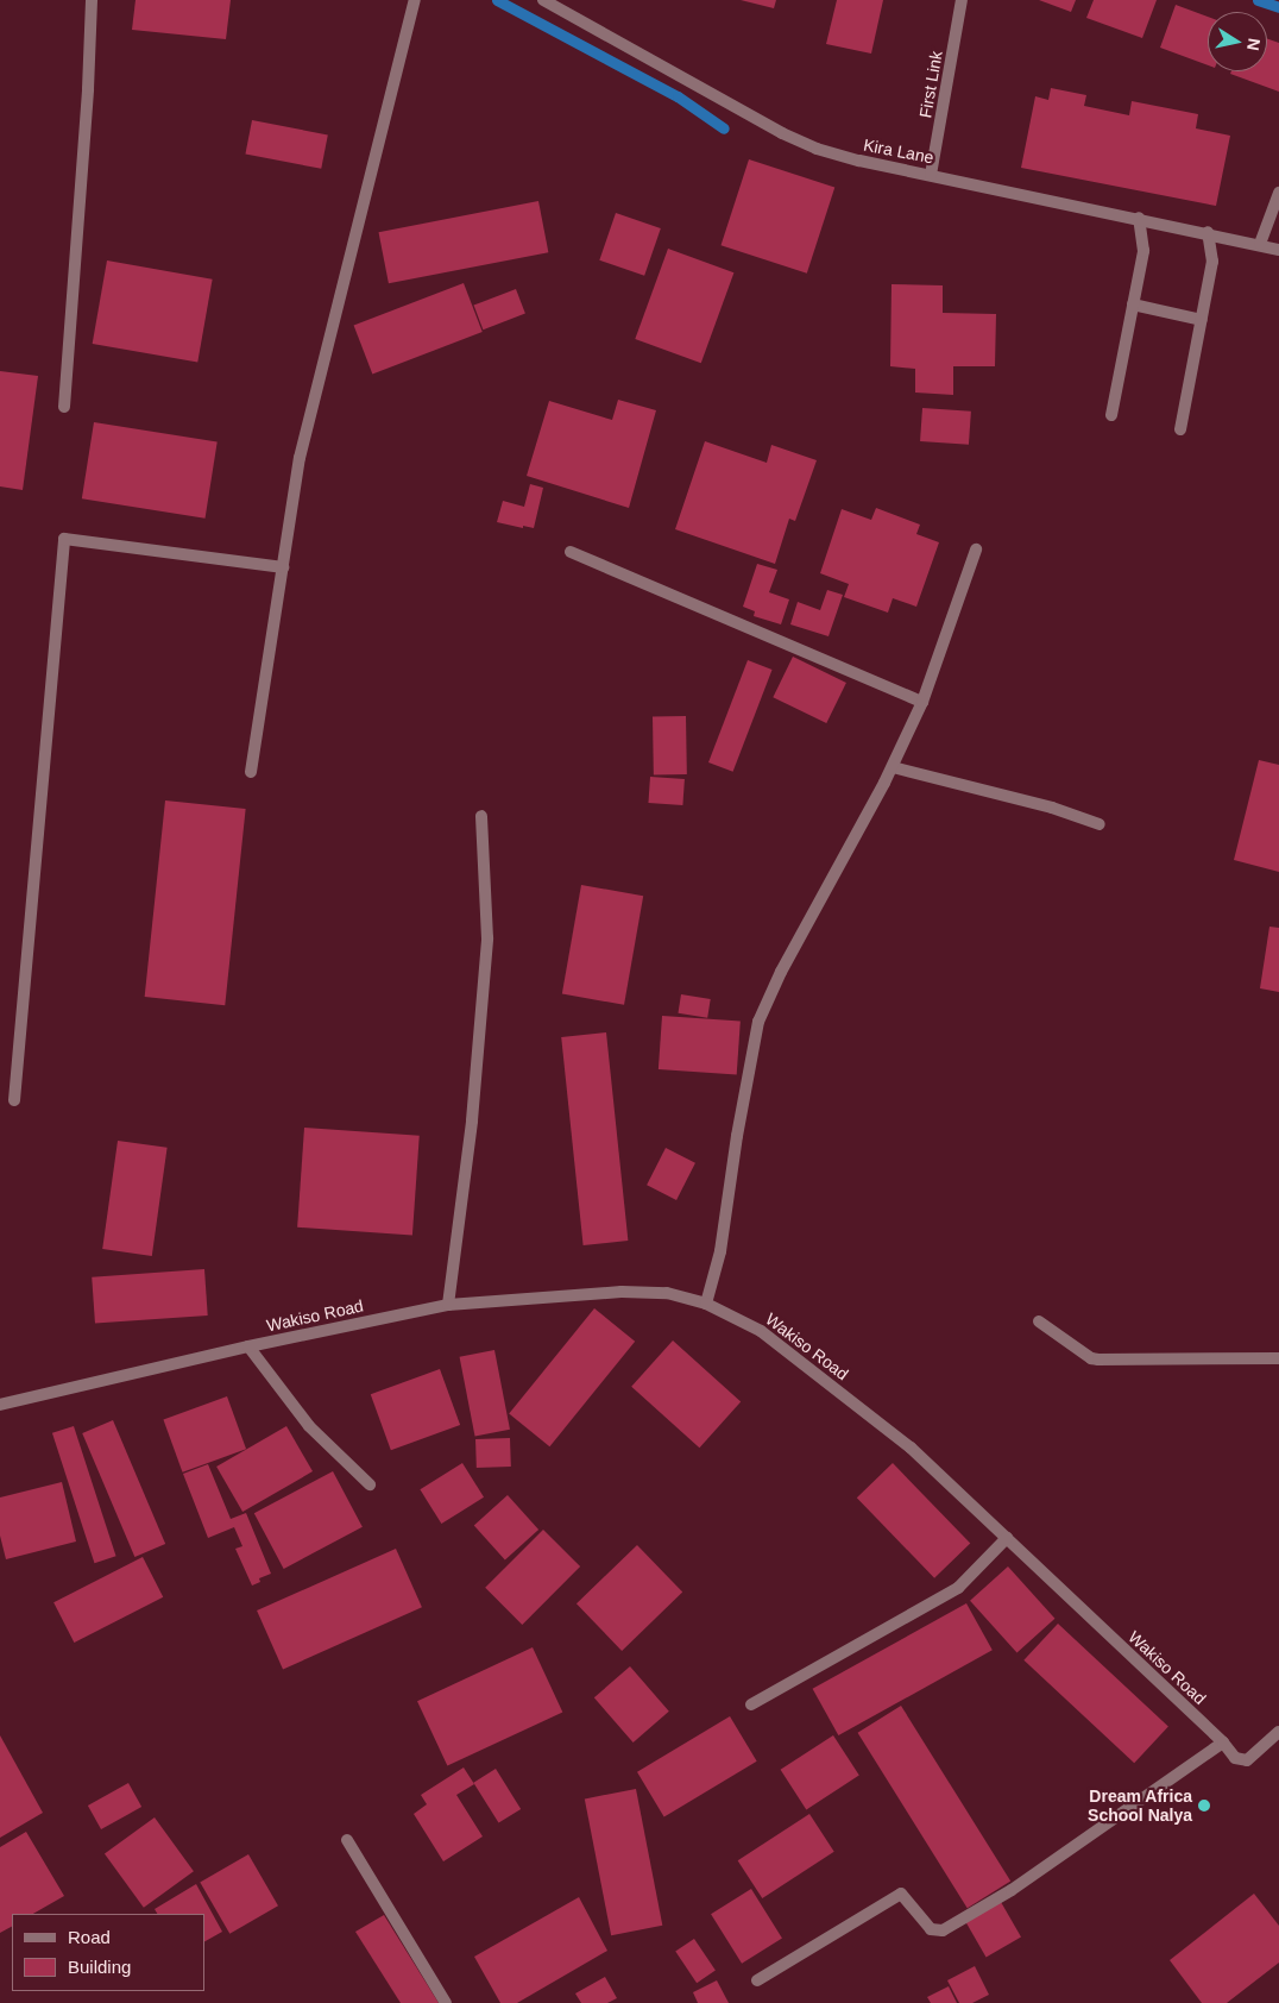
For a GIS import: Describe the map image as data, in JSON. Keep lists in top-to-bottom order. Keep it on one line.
{"streets":{"street":["First Link","Kira Lane","Wakiso Road"]},"crossings":[["First Link","Kira Lane"]],"places":["Dream Africa School Nalya"],"legend":["Road","Building"],"north":"right"}
